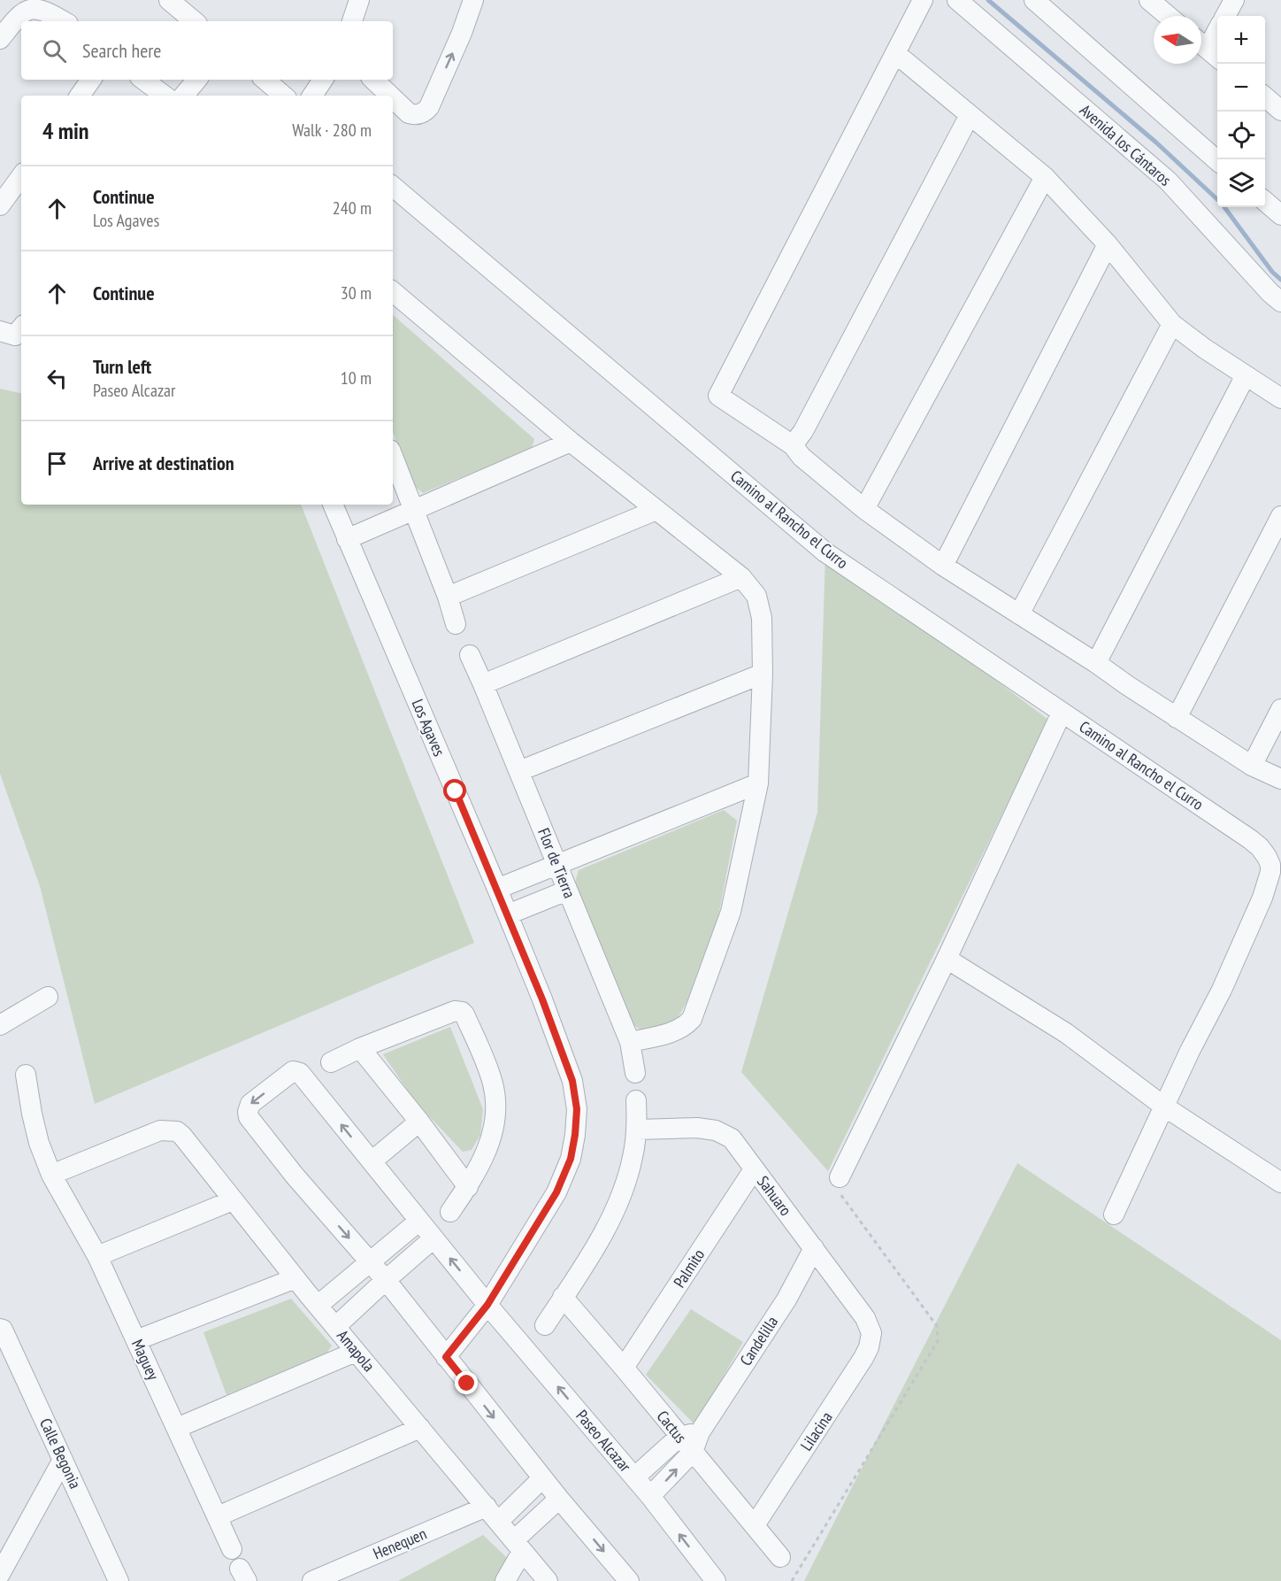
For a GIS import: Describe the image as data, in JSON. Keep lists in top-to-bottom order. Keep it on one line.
{"streets":{"street":["Avenida los Cántaros","Camino al Rancho el Curro","Los Agaves","Flor de Tierra","Sahuaro","Palmito","Candelilla","Amapola","Maguey","Cactus","Lilacina","Paseo Alcazar","Calle Begonia","Henequen"]},"crossings":[["Los Agaves","Paseo Alcazar"],["Sahuaro","Palmito"],["Sahuaro","Candelilla"],["Sahuaro","Lilacina"],["Palmito","Cactus"],["Candelilla","Cactus"],["Amapola","Maguey"],["Amapola","Henequen"],["Cactus","Lilacina"]],"north":"left","page":{"map_buttons":["+","−"],"search":"Search here","heading":["4 min","Walk · 280 m"],"list":[["Continue","Los Agaves","240 m"],["Continue","30 m"],["Turn left","Paseo Alcazar","10 m"],"Arrive at destination"]}}
